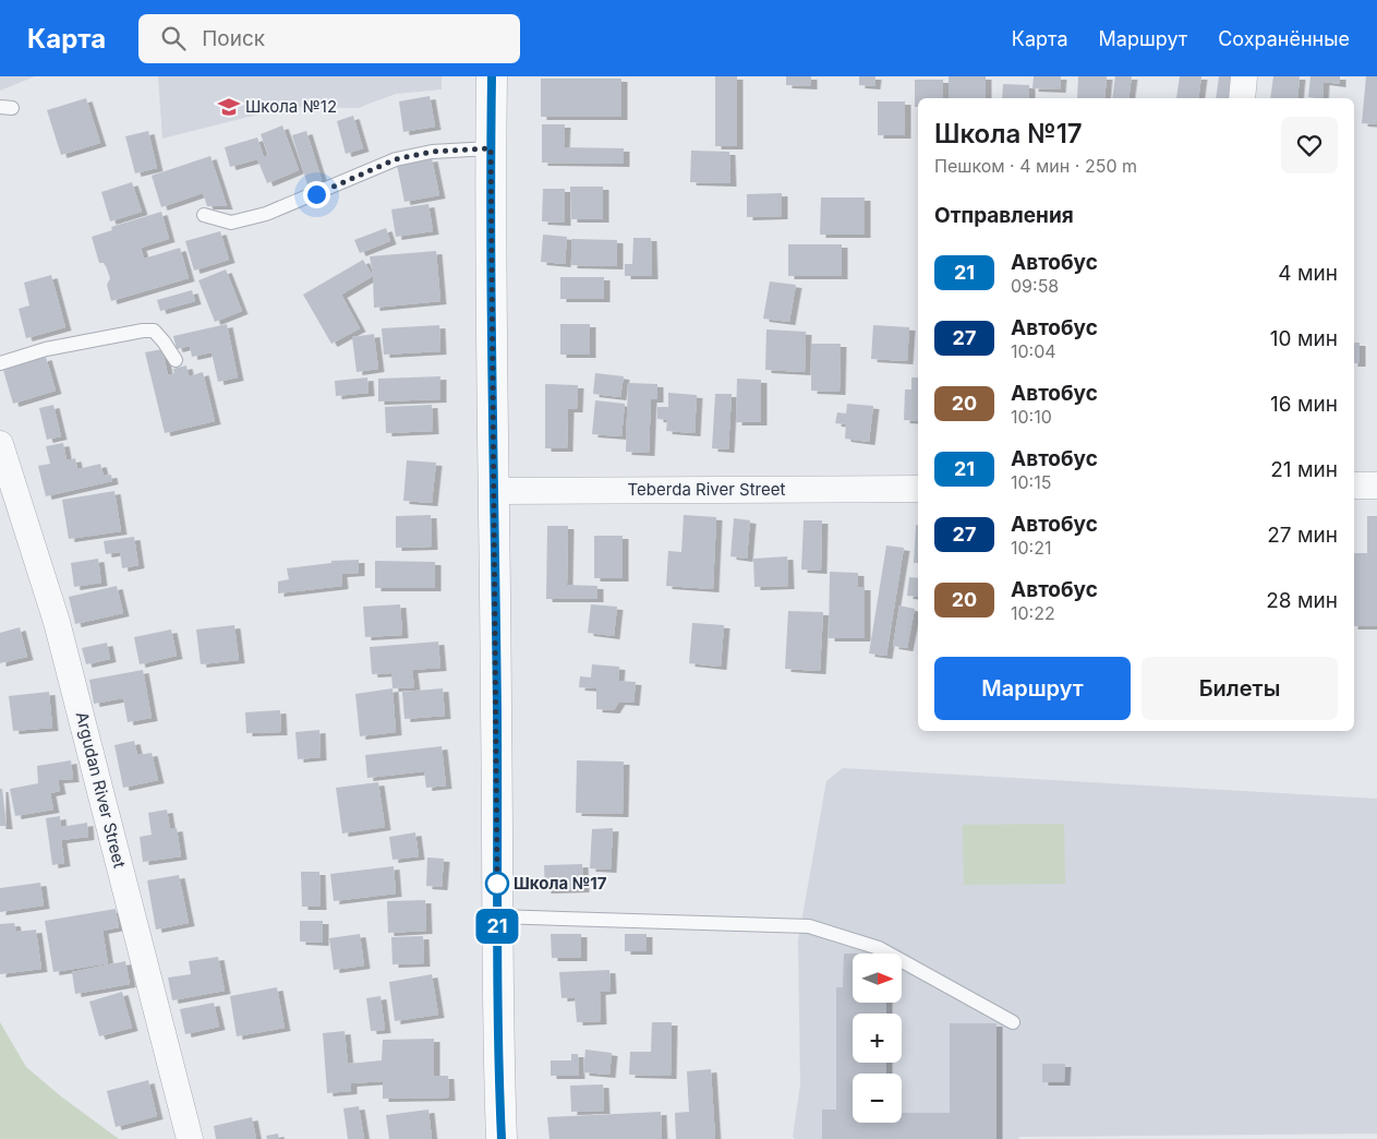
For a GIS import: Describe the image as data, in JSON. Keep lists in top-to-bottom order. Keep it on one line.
{"streets":{"street":["Teberda River Street","Argudan River Street"]},"places":{"school or university":["Школа №12"],"other":["Школа №17"]},"lines":["bus line 21"],"north":"right","page":{"header":"Карта","search":"Поиск","nav":["Карта","Маршрут","Сохранённые"],"on_map":"21","heading":[["Школа №17","Пешком · 4 мин · 250 m"],"Отправления"],"list":[{"mark":"21","name":"Автобус","note":"09:58","value":"4 мин"},{"mark":"27","name":"Автобус","note":"10:04","value":"10 мин"},{"mark":"20","name":"Автобус","note":"10:10","value":"16 мин"},{"mark":"21","name":"Автобус","note":"10:15","value":"21 мин"},{"mark":"27","name":"Автобус","note":"10:21","value":"27 мин"},{"mark":"20","name":"Автобус","note":"10:22","value":"28 мин"}],"buttons":["Маршрут","Билеты"],"map_buttons":["+","−"]}}
